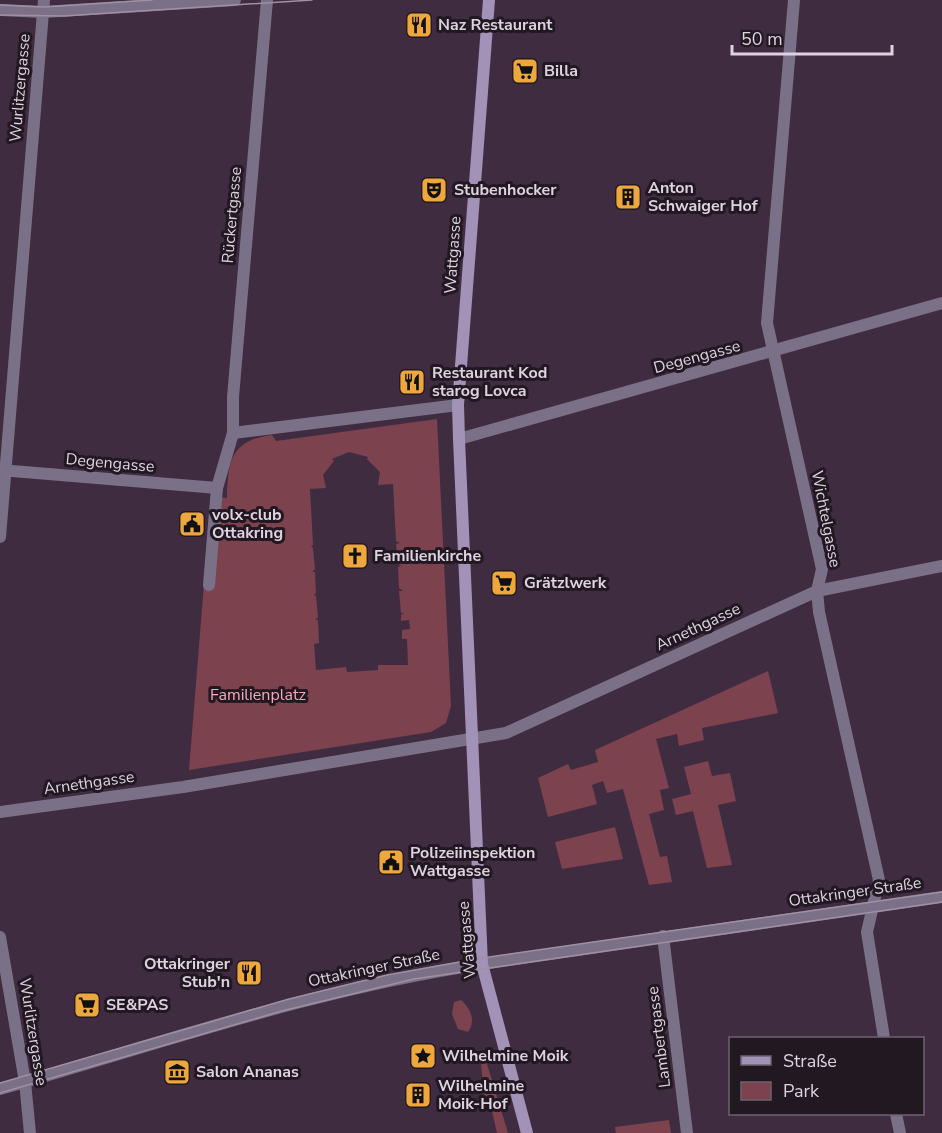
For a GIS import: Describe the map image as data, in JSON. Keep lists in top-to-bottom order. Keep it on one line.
{"streets":{"main road":["Wattgasse"],"street":["Wurlitzergasse","Rückertgasse","Degengasse","Wichtelgasse","Arnethgasse","Ottakringer Straße","Lambertgasse"]},"crossings":[["Wurlitzergasse","Degengasse"],["Wurlitzergasse","Ottakringer Straße"],["Wattgasse","Arnethgasse"],["Wattgasse","Ottakringer Straße"],["Degengasse","Wichtelgasse"],["Wichtelgasse","Arnethgasse"],["Wichtelgasse","Ottakringer Straße"],["Ottakringer Straße","Lambertgasse"]],"parks":["Familienplatz"],"places":{"restaurant":["Naz Restaurant","Restaurant Kod starog Lovca","Ottakringer Stub'n"],"supermarket":["Billa","Grätzlwerk","SE&PAS"],"theatre":["Stubenhocker"],"building":["Anton Schwaiger Hof","Wilhelmine Moik-Hof"],"public building":["volx-club Ottakring","Polizeiinspektion Wattgasse"],"church":["Familienkirche"],"place":["Wilhelmine Moik"],"museum":["Salon Ananas"]},"legend":["Straße","Park"],"scale_bar":"50 m"}
